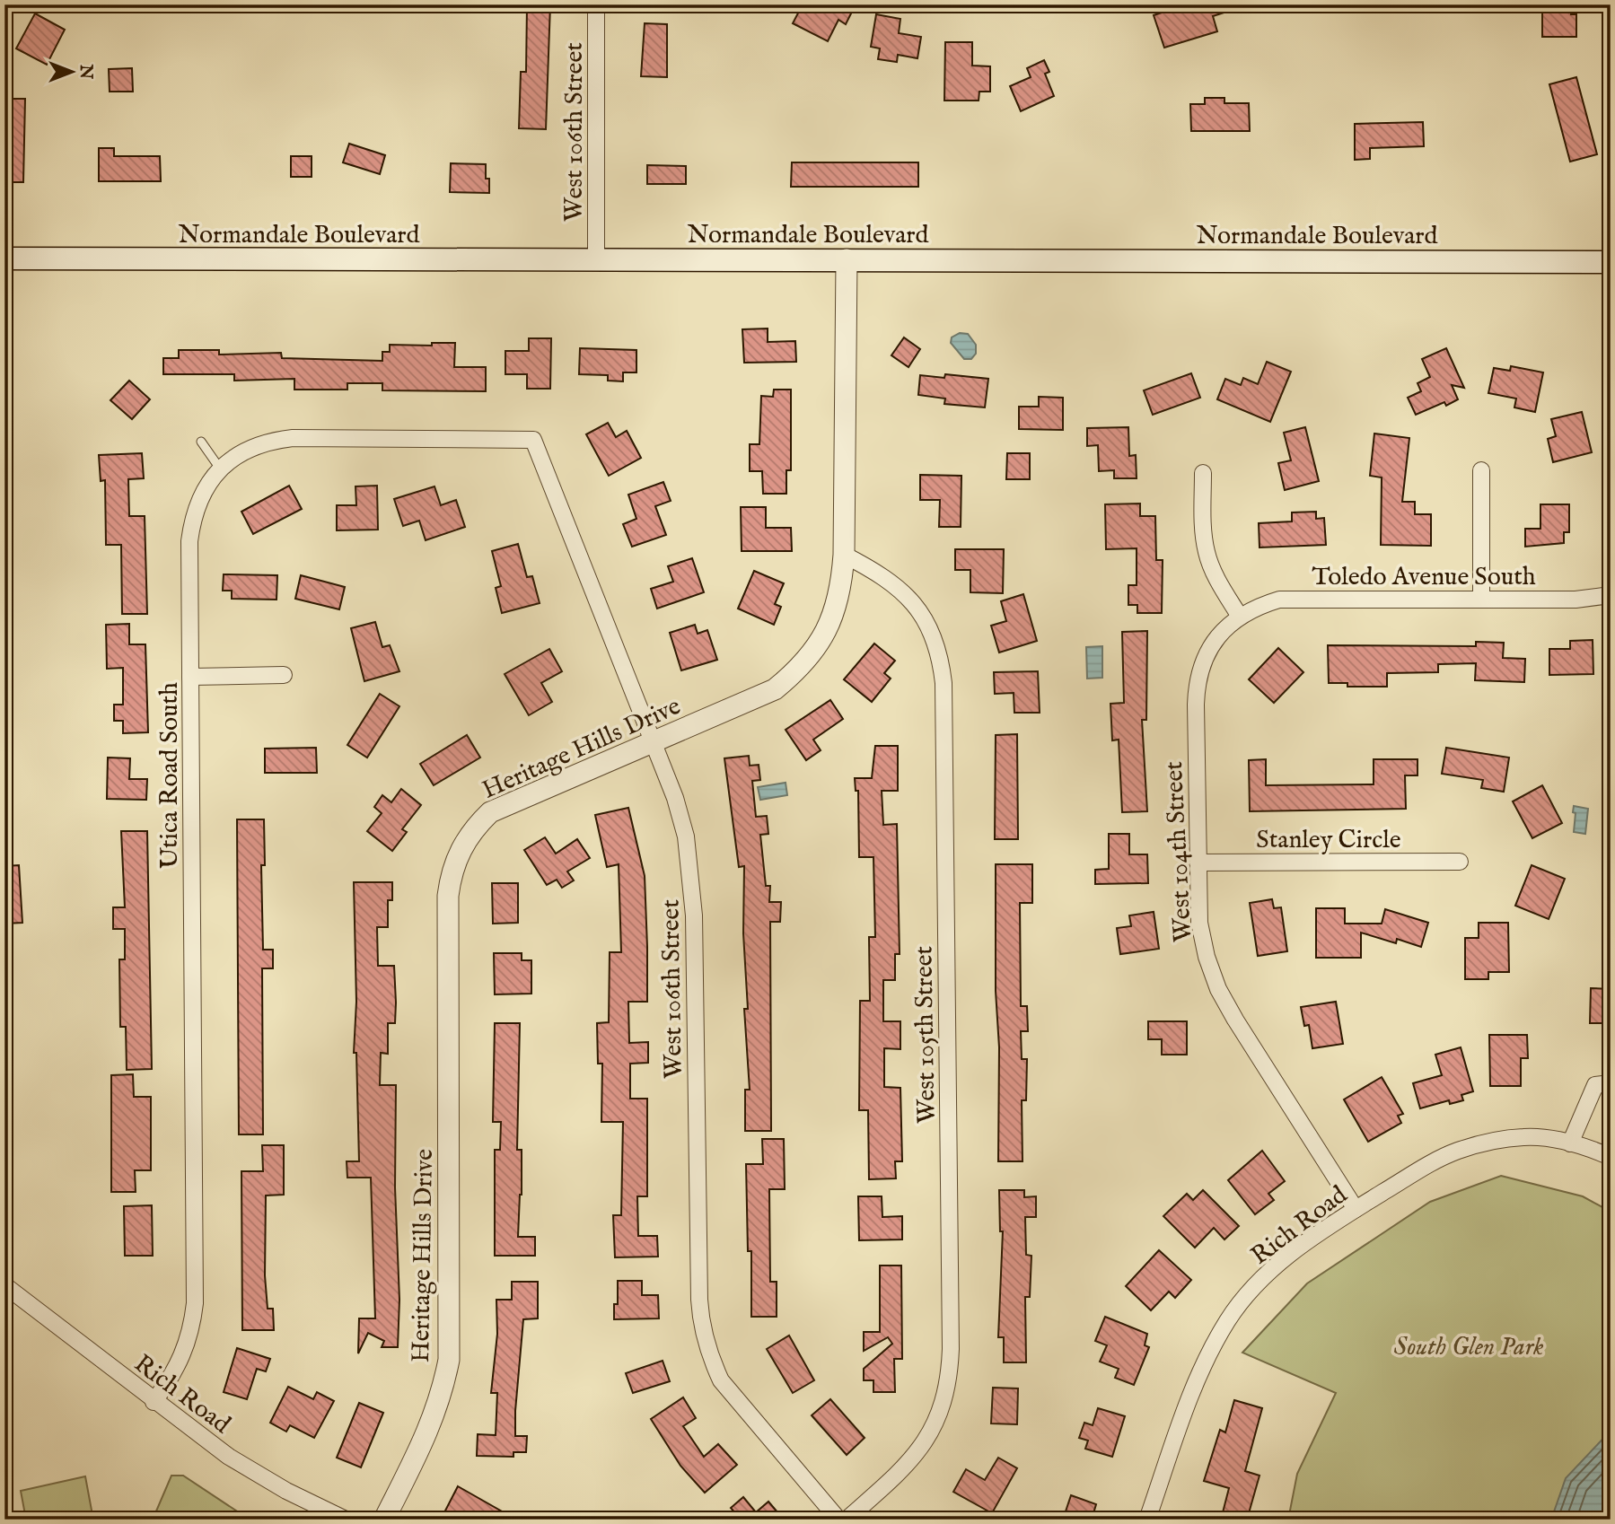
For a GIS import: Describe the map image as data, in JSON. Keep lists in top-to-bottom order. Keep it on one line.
{"streets":{"main road":["Normandale Boulevard"],"street":["West 106th Street","Toledo Avenue South","Heritage Hills Drive","Utica Road South","Stanley Circle","West 104th Street","West 105th Street","Rich Road"]},"crossings":[["West 106th Street","Normandale Boulevard"],["West 106th Street","Heritage Hills Drive"],["West 106th Street","Utica Road South"],["Normandale Boulevard","Heritage Hills Drive"],["Toledo Avenue South","West 104th Street"],["Heritage Hills Drive","West 105th Street"],["Utica Road South","Rich Road"],["Stanley Circle","West 104th Street"],["West 104th Street","Rich Road"]],"parks":["South Glen Park"],"north":"right"}
